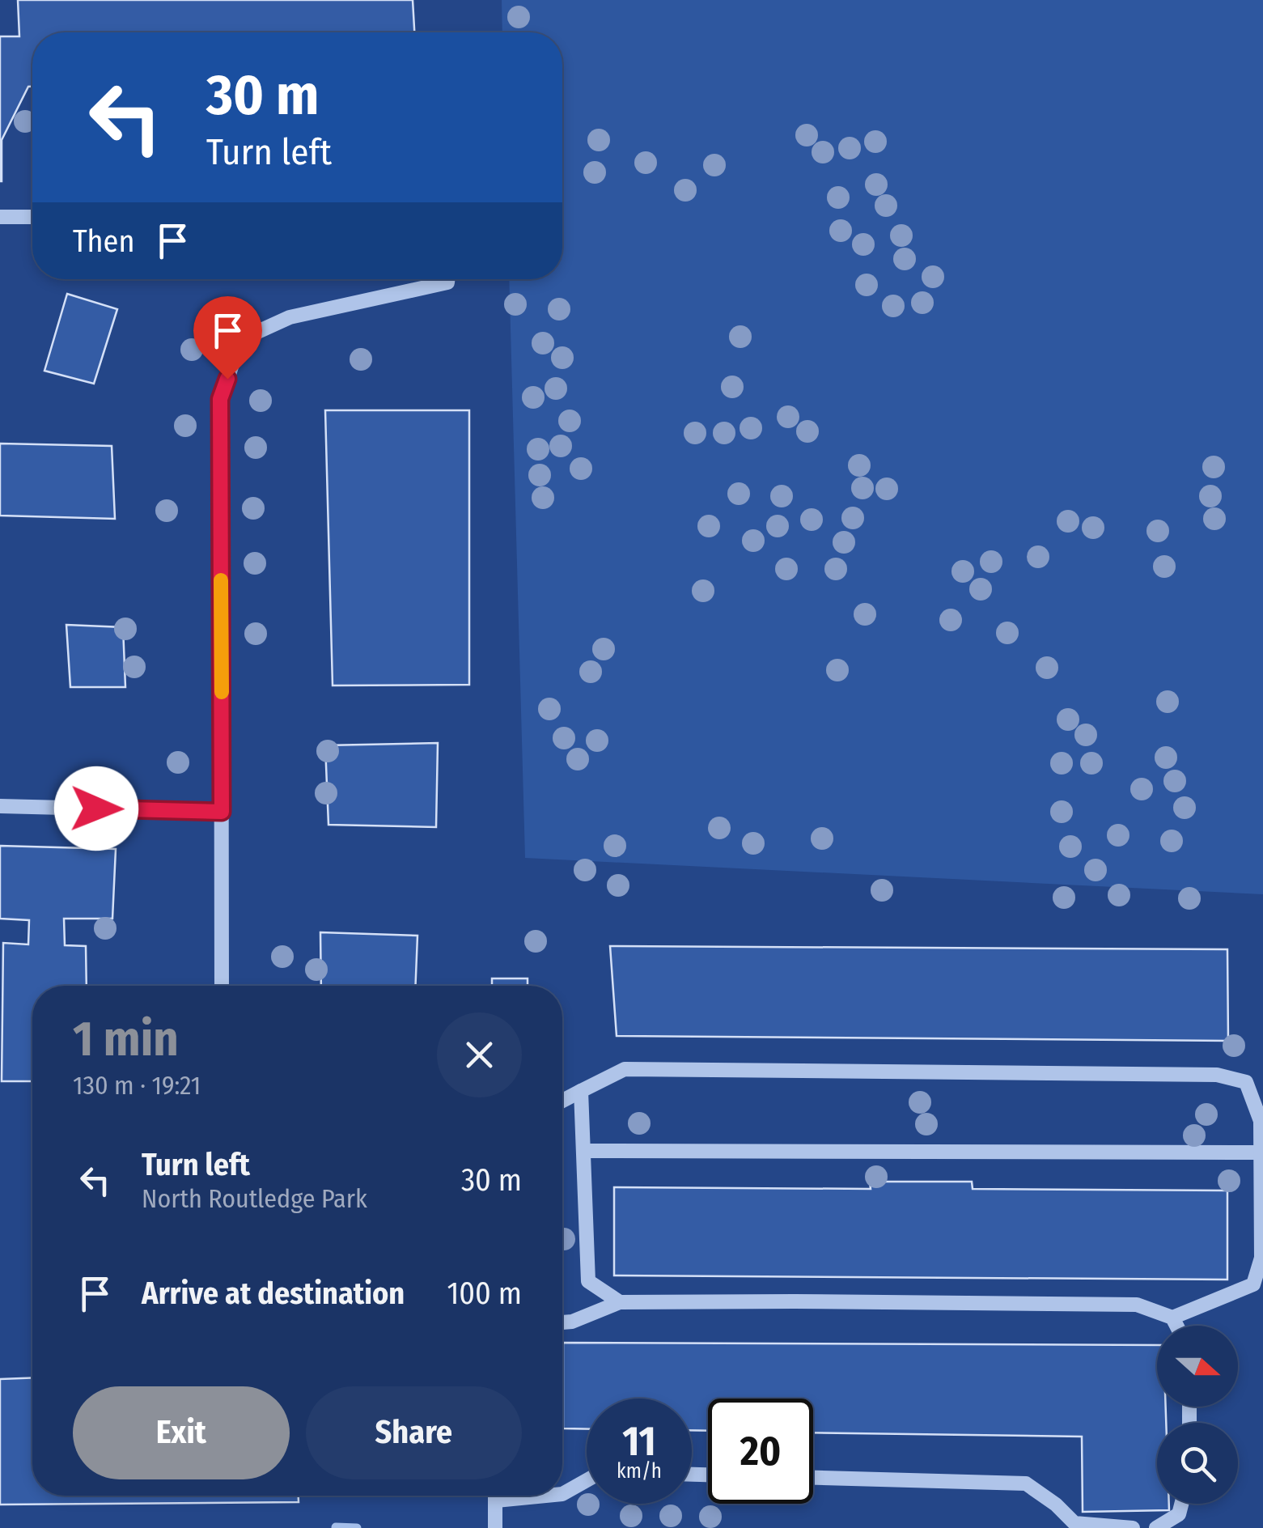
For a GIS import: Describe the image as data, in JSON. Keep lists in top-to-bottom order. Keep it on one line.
{"north":"right","page":{"turn":["30 m","Turn left"],"then":"Then","heading":["1 min","130 m · 19:21"],"list":[{"name":"Turn left","note":"North Routledge Park","value":"30 m"},{"name":"Arrive at destination","value":"100 m"}],"buttons":["Exit","Share"],"speed":"11 km/h","limit":"20"}}
